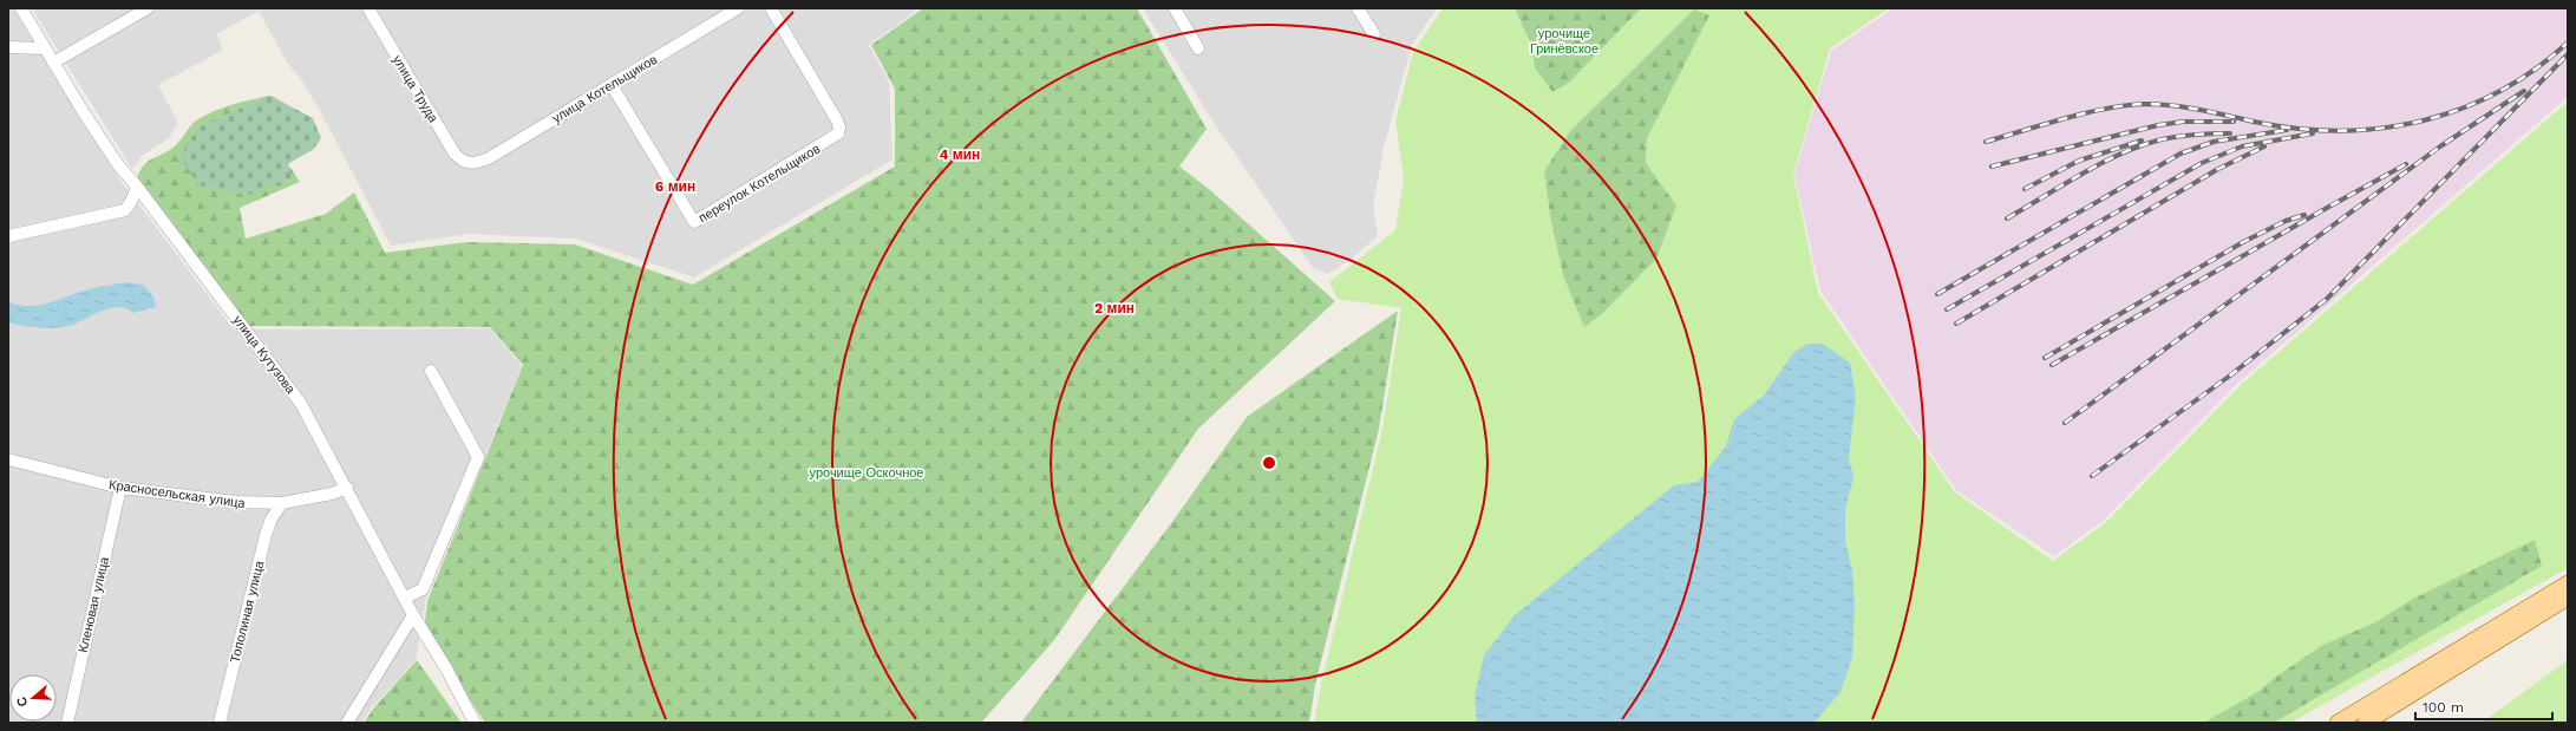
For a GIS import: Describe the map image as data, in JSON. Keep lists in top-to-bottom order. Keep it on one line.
{"streets":{"street":["улица Труда","улица Котельщиков","переулок Котельщиков","улица Кутузова","Красносельская улица","Кленовая улица","Тополиная улица"]},"crossings":[["улица Труда","улица Котельщиков"],["улица Котельщиков","переулок Котельщиков"],["улица Кутузова","Красносельская улица"],["Красносельская улица","Кленовая улица"],["Красносельская улица","Тополиная улица"]],"parks":["урочище Гринёвское","урочище Оскочное"],"scale_bar":"100 m","north":"left","rings":["4 мин","6 мин","2 мин"]}
